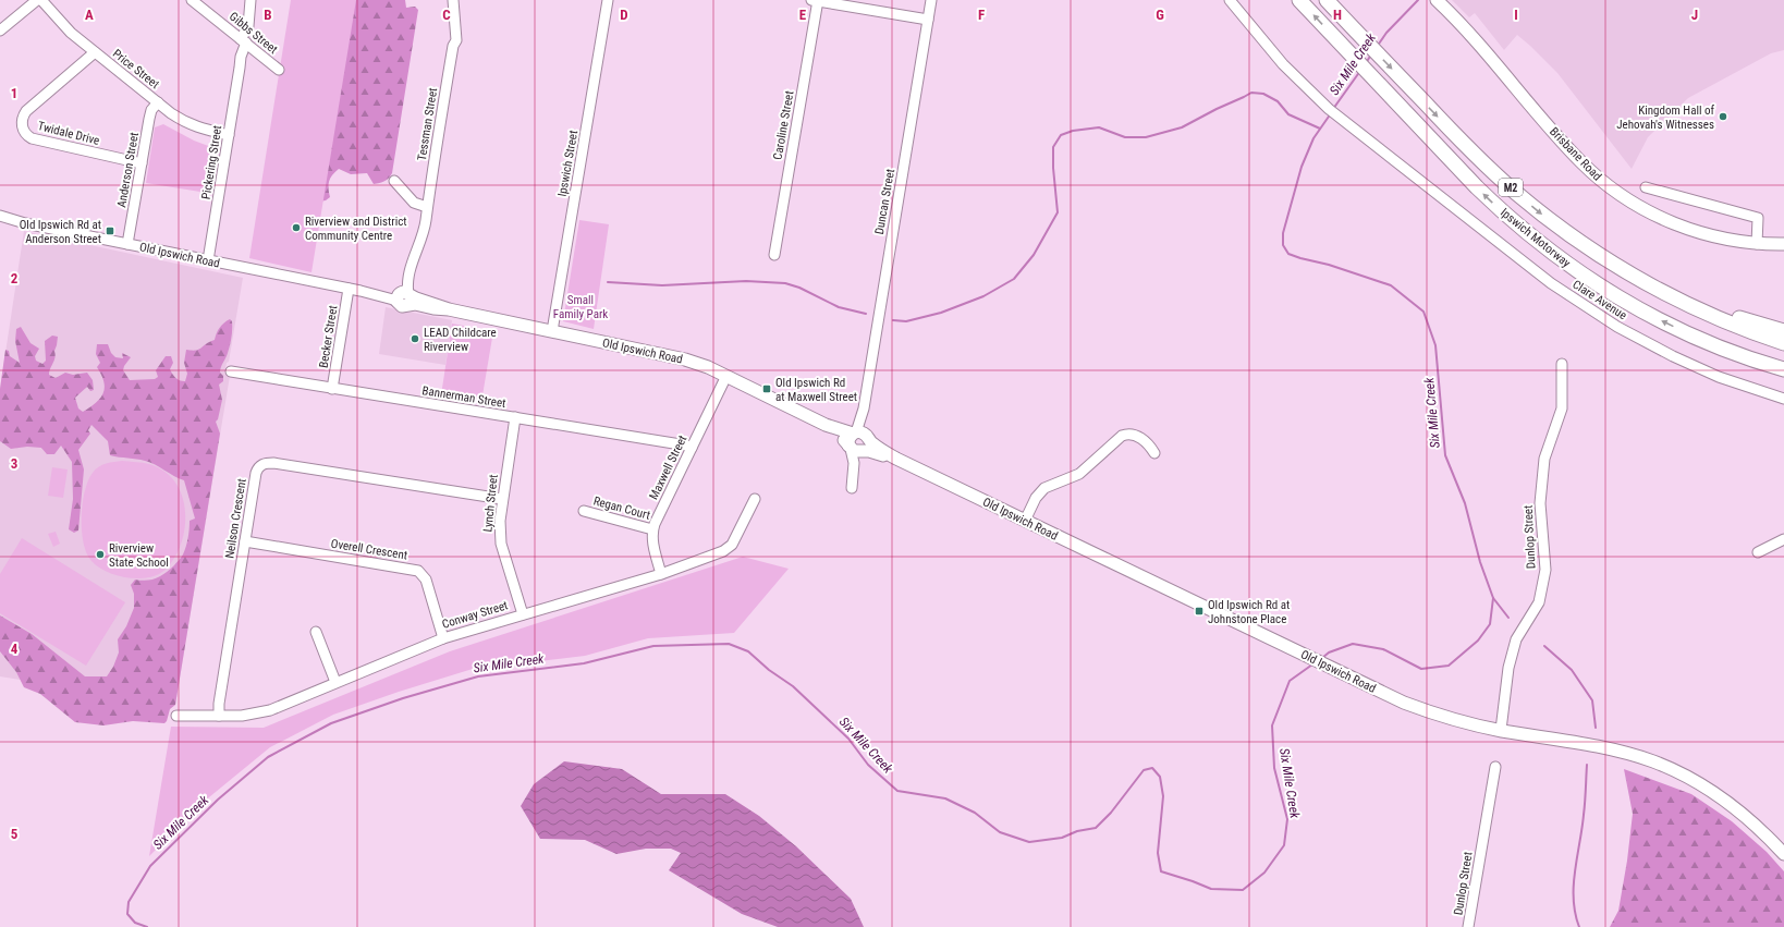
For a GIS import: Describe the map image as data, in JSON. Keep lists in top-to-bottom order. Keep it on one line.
{"streets":{"highway":["M2","Ipswich Motorway"],"main road":["Brisbane Road","Old Ipswich Road"],"street":["Gibbs Street","Price Street","Tessman Street","Caroline Street","Twidale Drive","Pickering Street","Ipswich Street","Anderson Street","Duncan Street","Clare Avenue","Becker Street","Bannerman Street","Maxwell Street","Lynch Street","Regan Court","Neilson Crescent","Dunlop Street","Overell Crescent","Conway Street"]},"crossings":[["Gibbs Street","Pickering Street"],["Price Street","Twidale Drive"],["Price Street","Pickering Street"],["Price Street","Anderson Street"],["Tessman Street","Old Ipswich Road"],["Twidale Drive","Anderson Street"],["Pickering Street","Old Ipswich Road"],["Ipswich Street","Old Ipswich Road"],["Anderson Street","Old Ipswich Road"],["Duncan Street","Old Ipswich Road"],["Old Ipswich Road","Becker Street"],["Old Ipswich Road","Maxwell Street"],["Old Ipswich Road","Dunlop Street"],["Becker Street","Bannerman Street"],["Bannerman Street","Maxwell Street"],["Bannerman Street","Lynch Street"],["Maxwell Street","Regan Court"],["Lynch Street","Neilson Crescent"],["Lynch Street","Conway Street"],["Neilson Crescent","Overell Crescent"],["Neilson Crescent","Conway Street"],["Overell Crescent","Conway Street"]],"water":["Six Mile Creek"],"parks":["Small Family Park"],"places":{"other":["Kingdom Hall of Jehovah's Witnesses","Riverview and District Community Centre","LEAD Childcare Riverview","Riverview State School"],"transit":["Old Ipswich Rd at Anderson Street","Old Ipswich Rd at Maxwell Street","Old Ipswich Rd at Johnstone Place"]},"grid":{"columns":["A","B","C","D","E","F","G","H","I","J"],"rows":["1","2","3","4","5"]}}
